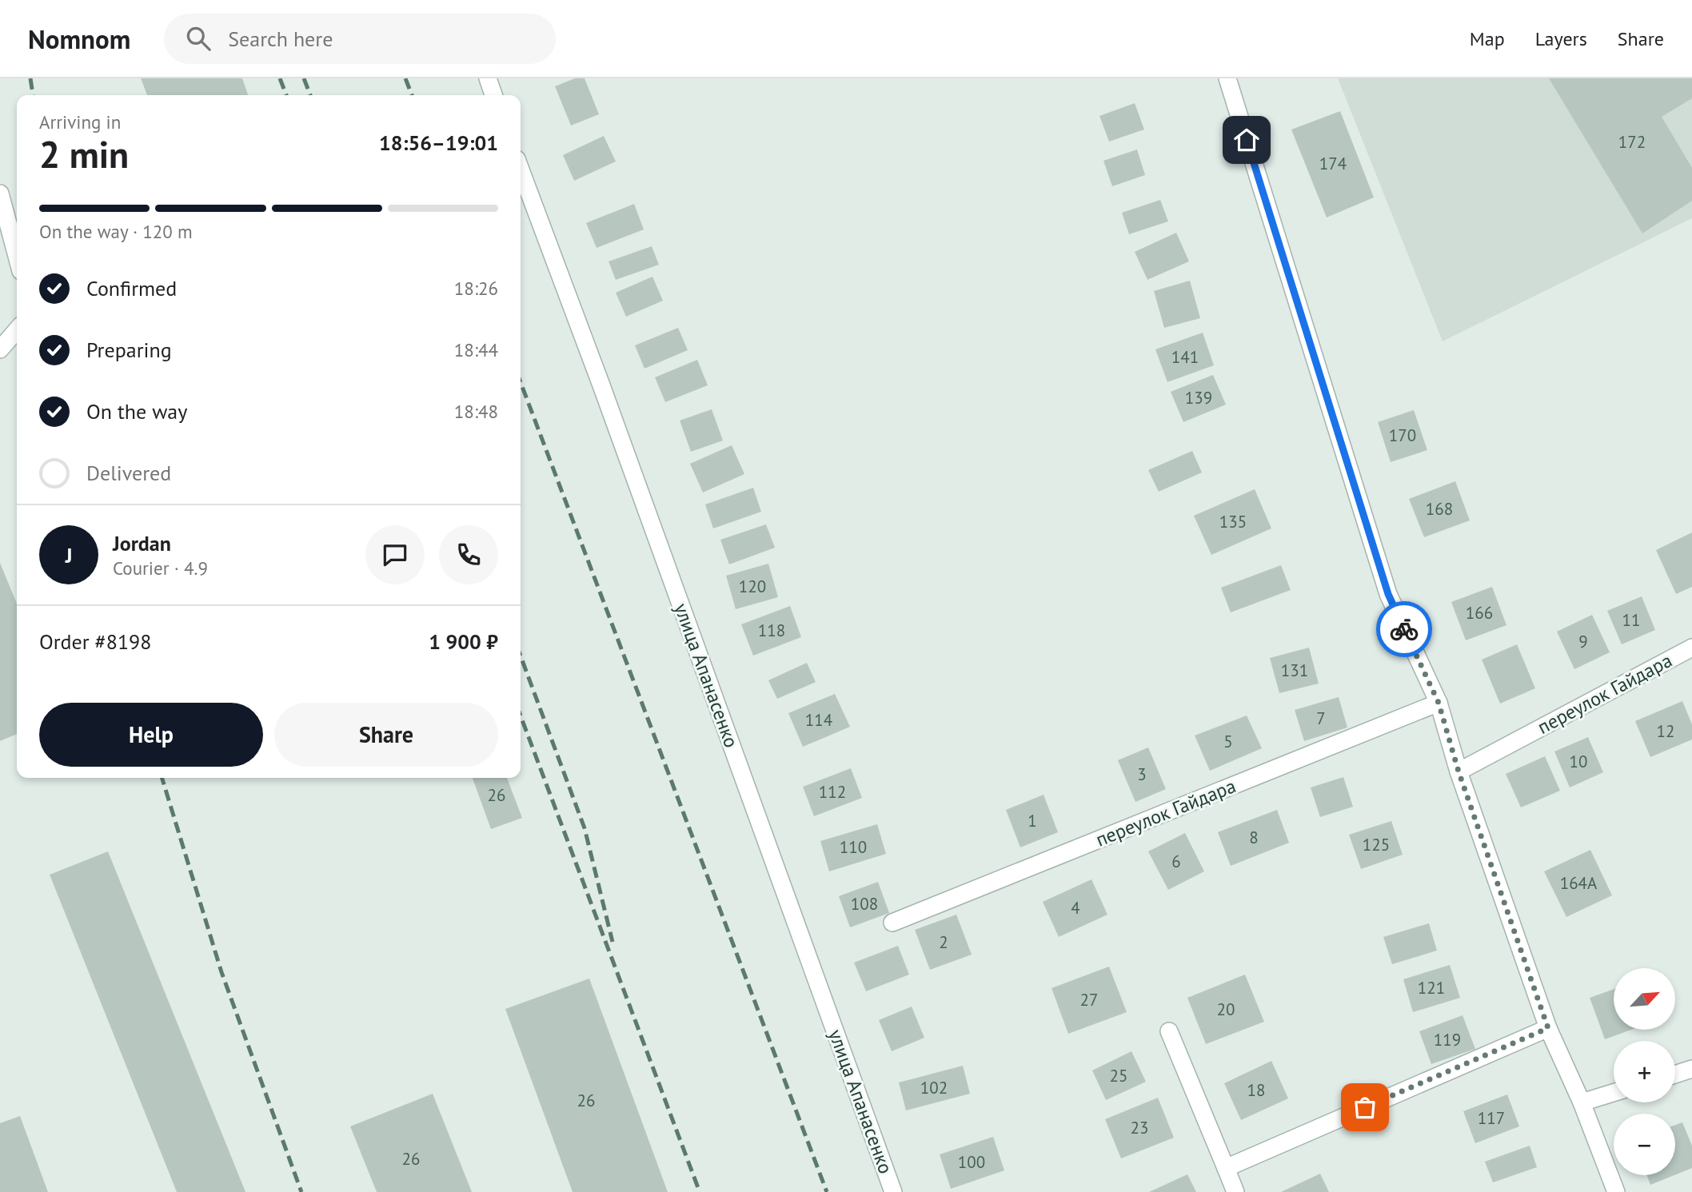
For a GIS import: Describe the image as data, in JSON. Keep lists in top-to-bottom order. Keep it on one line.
{"streets":{"street":["улица Апанасенко","переулок Гайдара"]},"house_numbers":["172","174","141","139","170","168","135","120","166","11","118","9","131","7","114","12","5","10","3","112","26","1","8","125","110","6","164А","108","4","2","121","27","20","119","25","102","18","26","117","23","26","100"],"north":"top right","page":{"header":"Nomnom","search":"Search here","nav":["Map","Layers","Share"],"heading":["2 min","Arriving in","18:56–19:01"],"panel":["Jordan","Courier · 4.9","Order #8198","1 900 ₽"],"bar":"On the way · 120 m","list":[["Confirmed","18:26"],["Preparing","18:44"],["On the way","18:48"],"Delivered"],"round":"J","buttons":["Help","Share"],"map_buttons":["+","−"]}}
